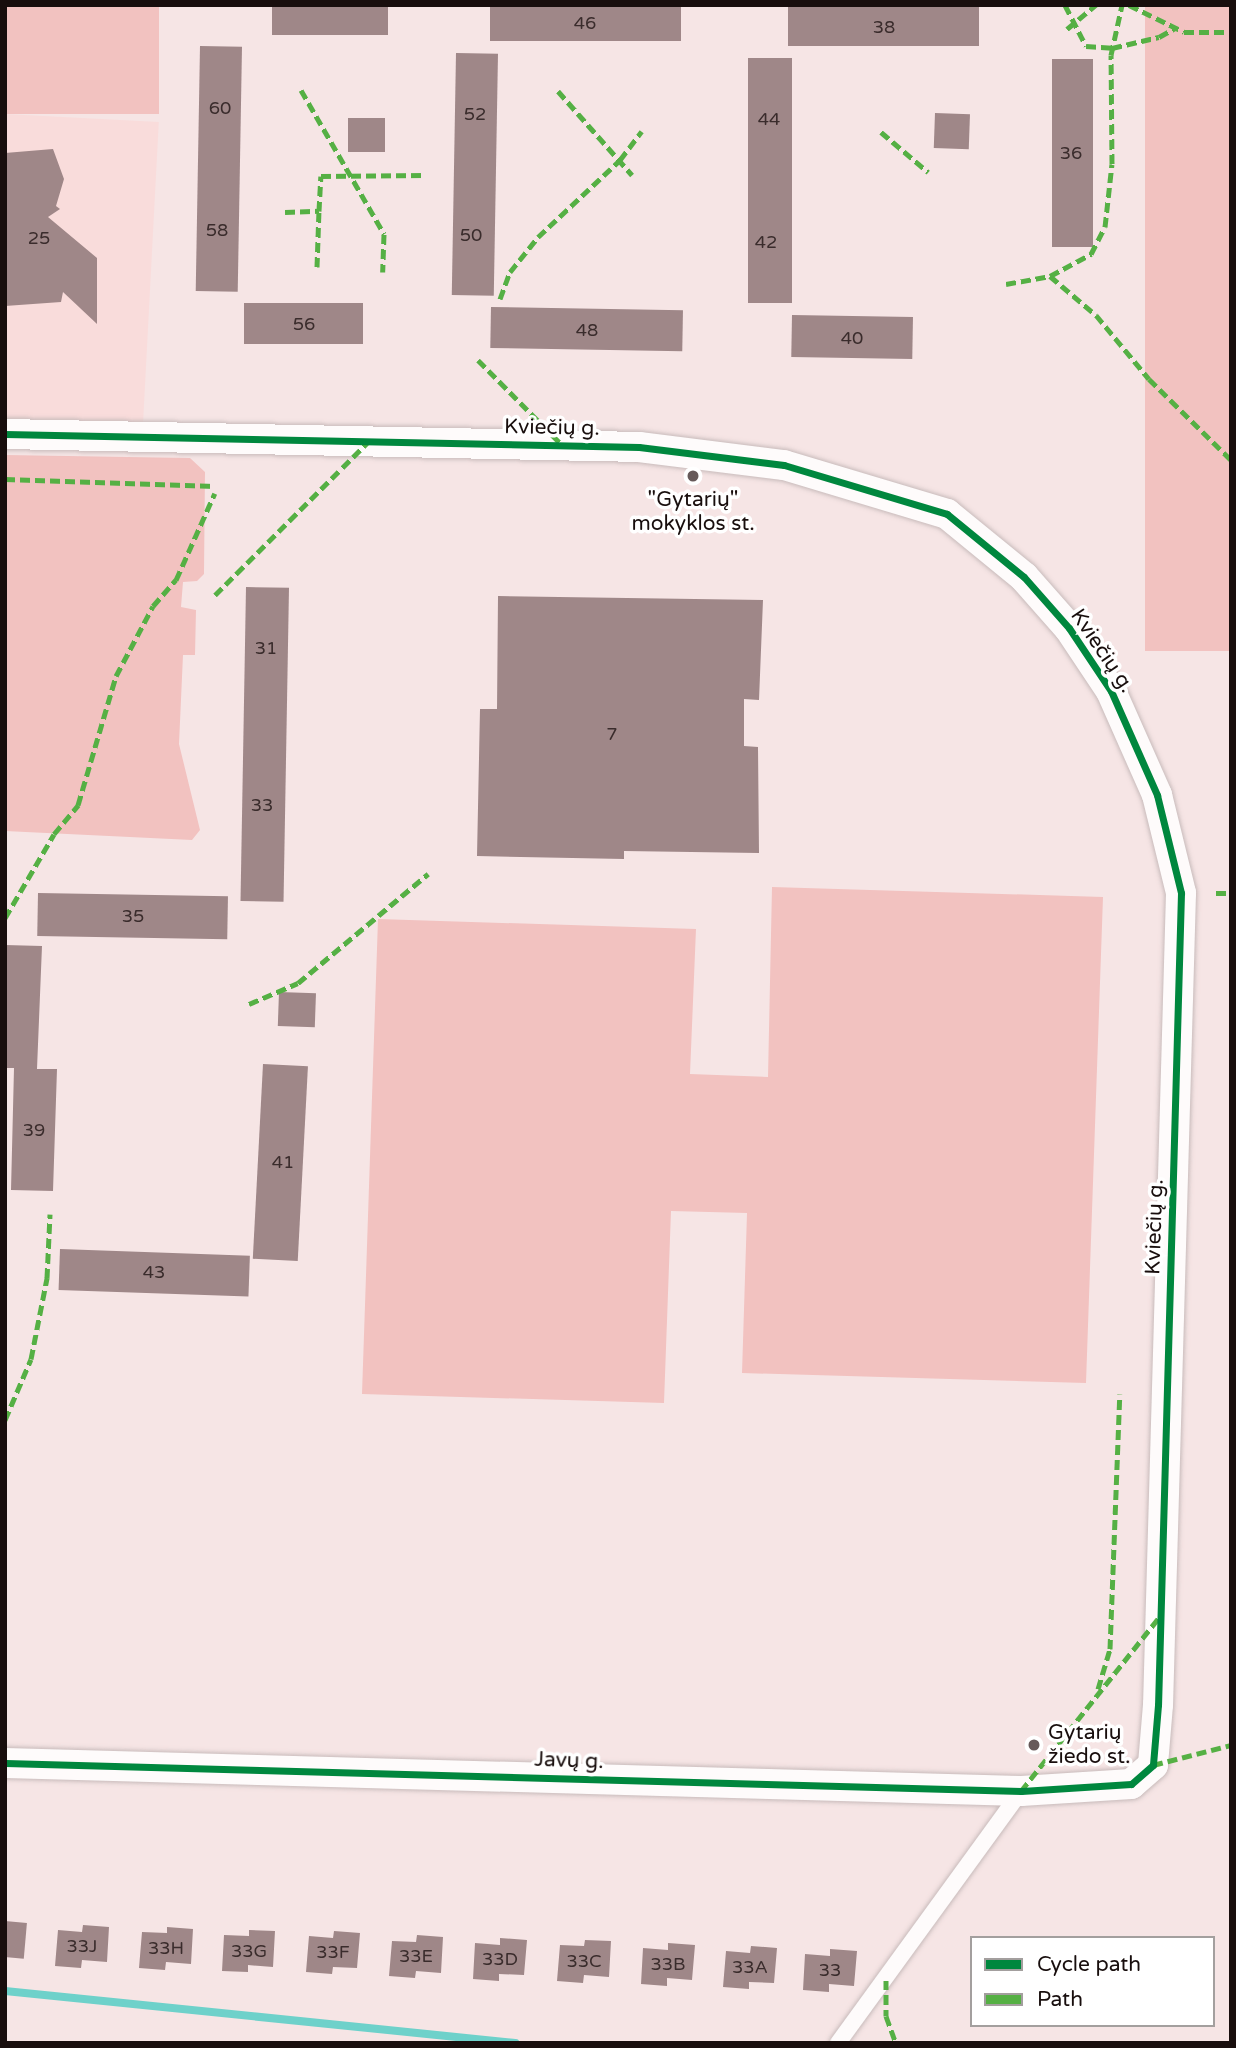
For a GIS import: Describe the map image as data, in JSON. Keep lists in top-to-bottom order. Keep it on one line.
{"streets":{"street":["Kviečių g.","Javų g."]},"crossings":[["Kviečių g.","Javų g."]],"places":["\"Gytarių\" mokyklos st.","Gytarių žiedo st."],"house_numbers":["46","38","60","52","44","36","58","50","25","42","56","48","40","31","7","33","35","39","41","43","33J","33H","33G","33F","33E","33D","33C","33B","33A","33"],"legend":["Cycle path","Path"]}
